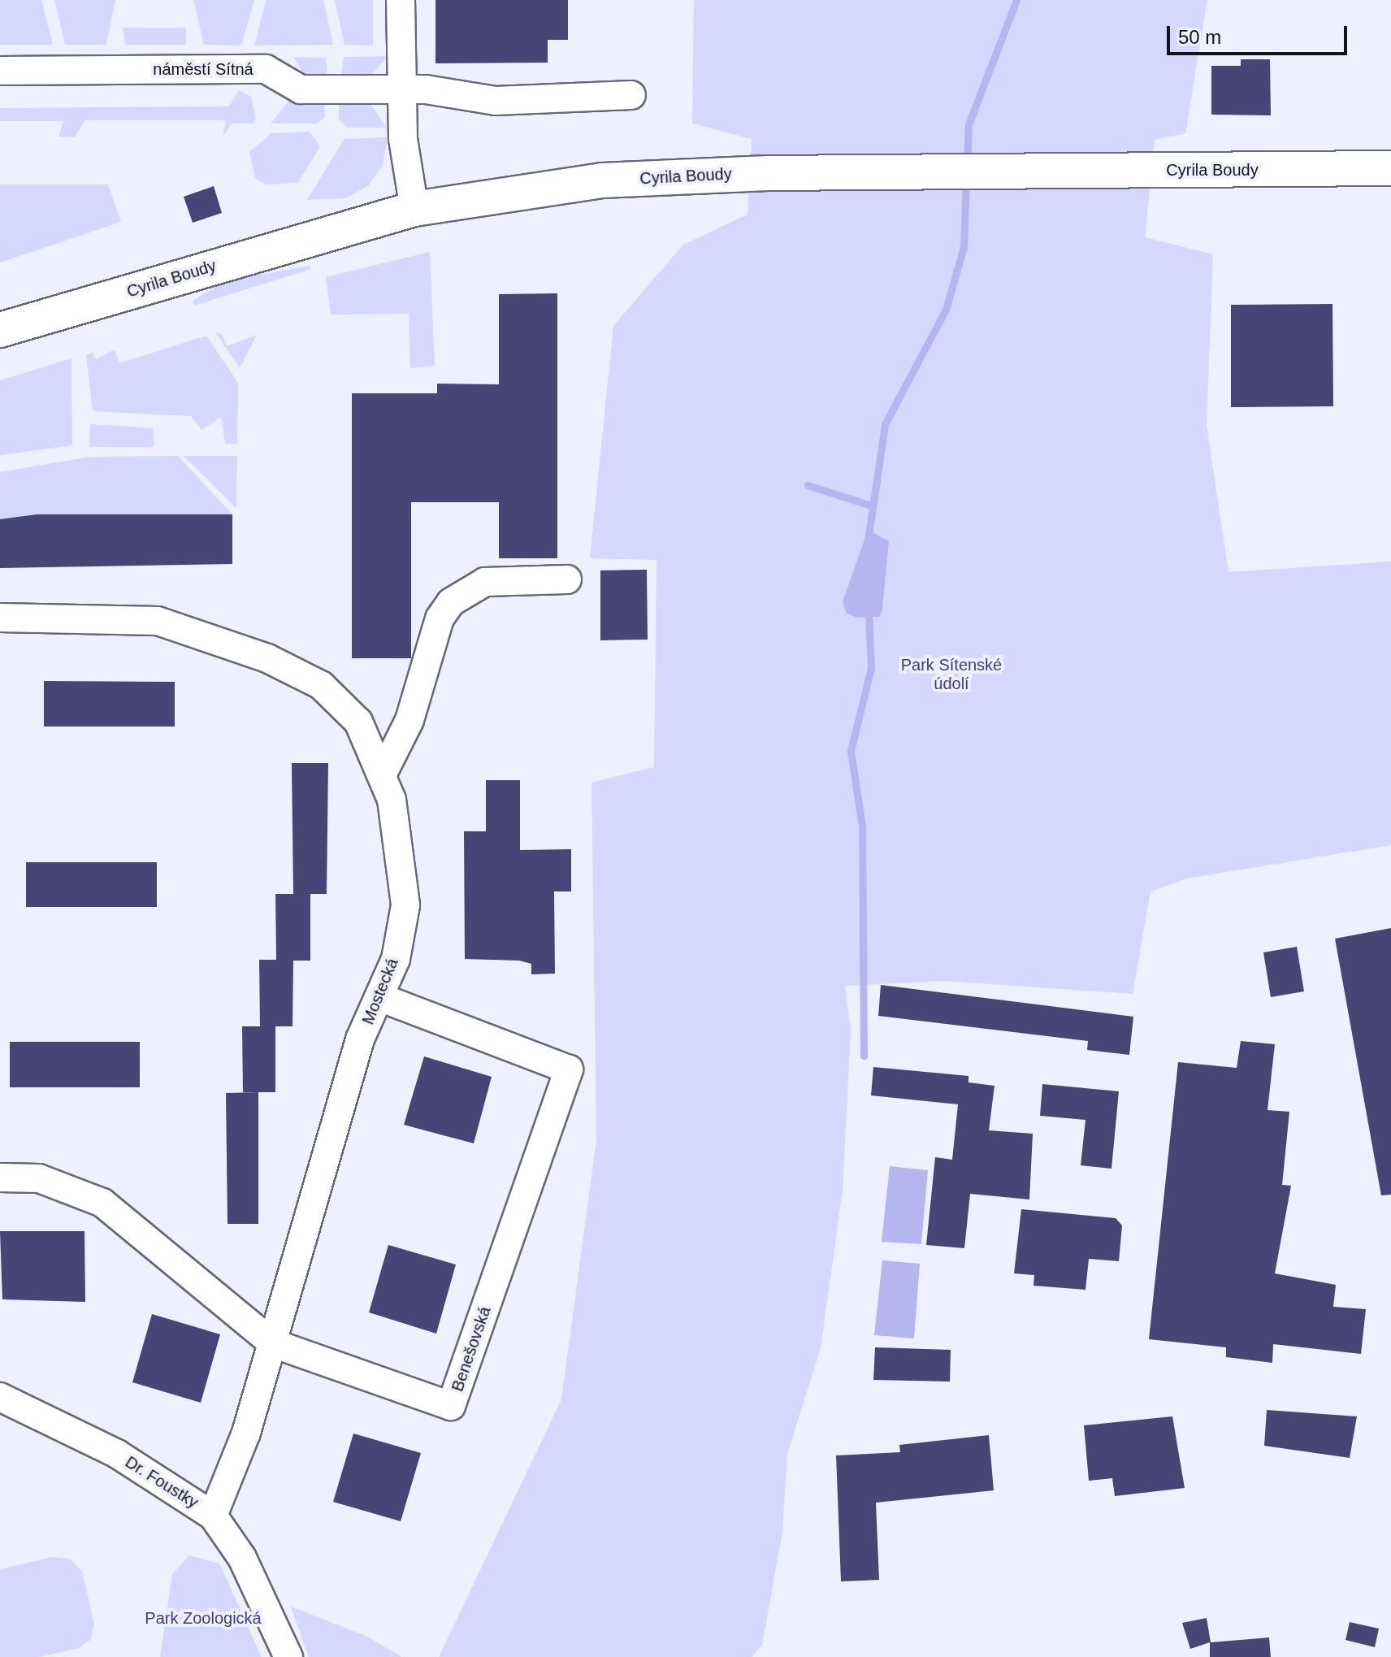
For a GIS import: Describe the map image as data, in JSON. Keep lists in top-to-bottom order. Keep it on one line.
{"streets":{"street":["náměstí Sítná","Cyrila Boudy","Mostecká","Benešovská","Dr. Foustky"]},"crossings":[["Mostecká","Benešovská"],["Mostecká","Dr. Foustky"]],"parks":["Park Sítenské údolí","Park Zoologická"],"scale_bar":"50 m"}
